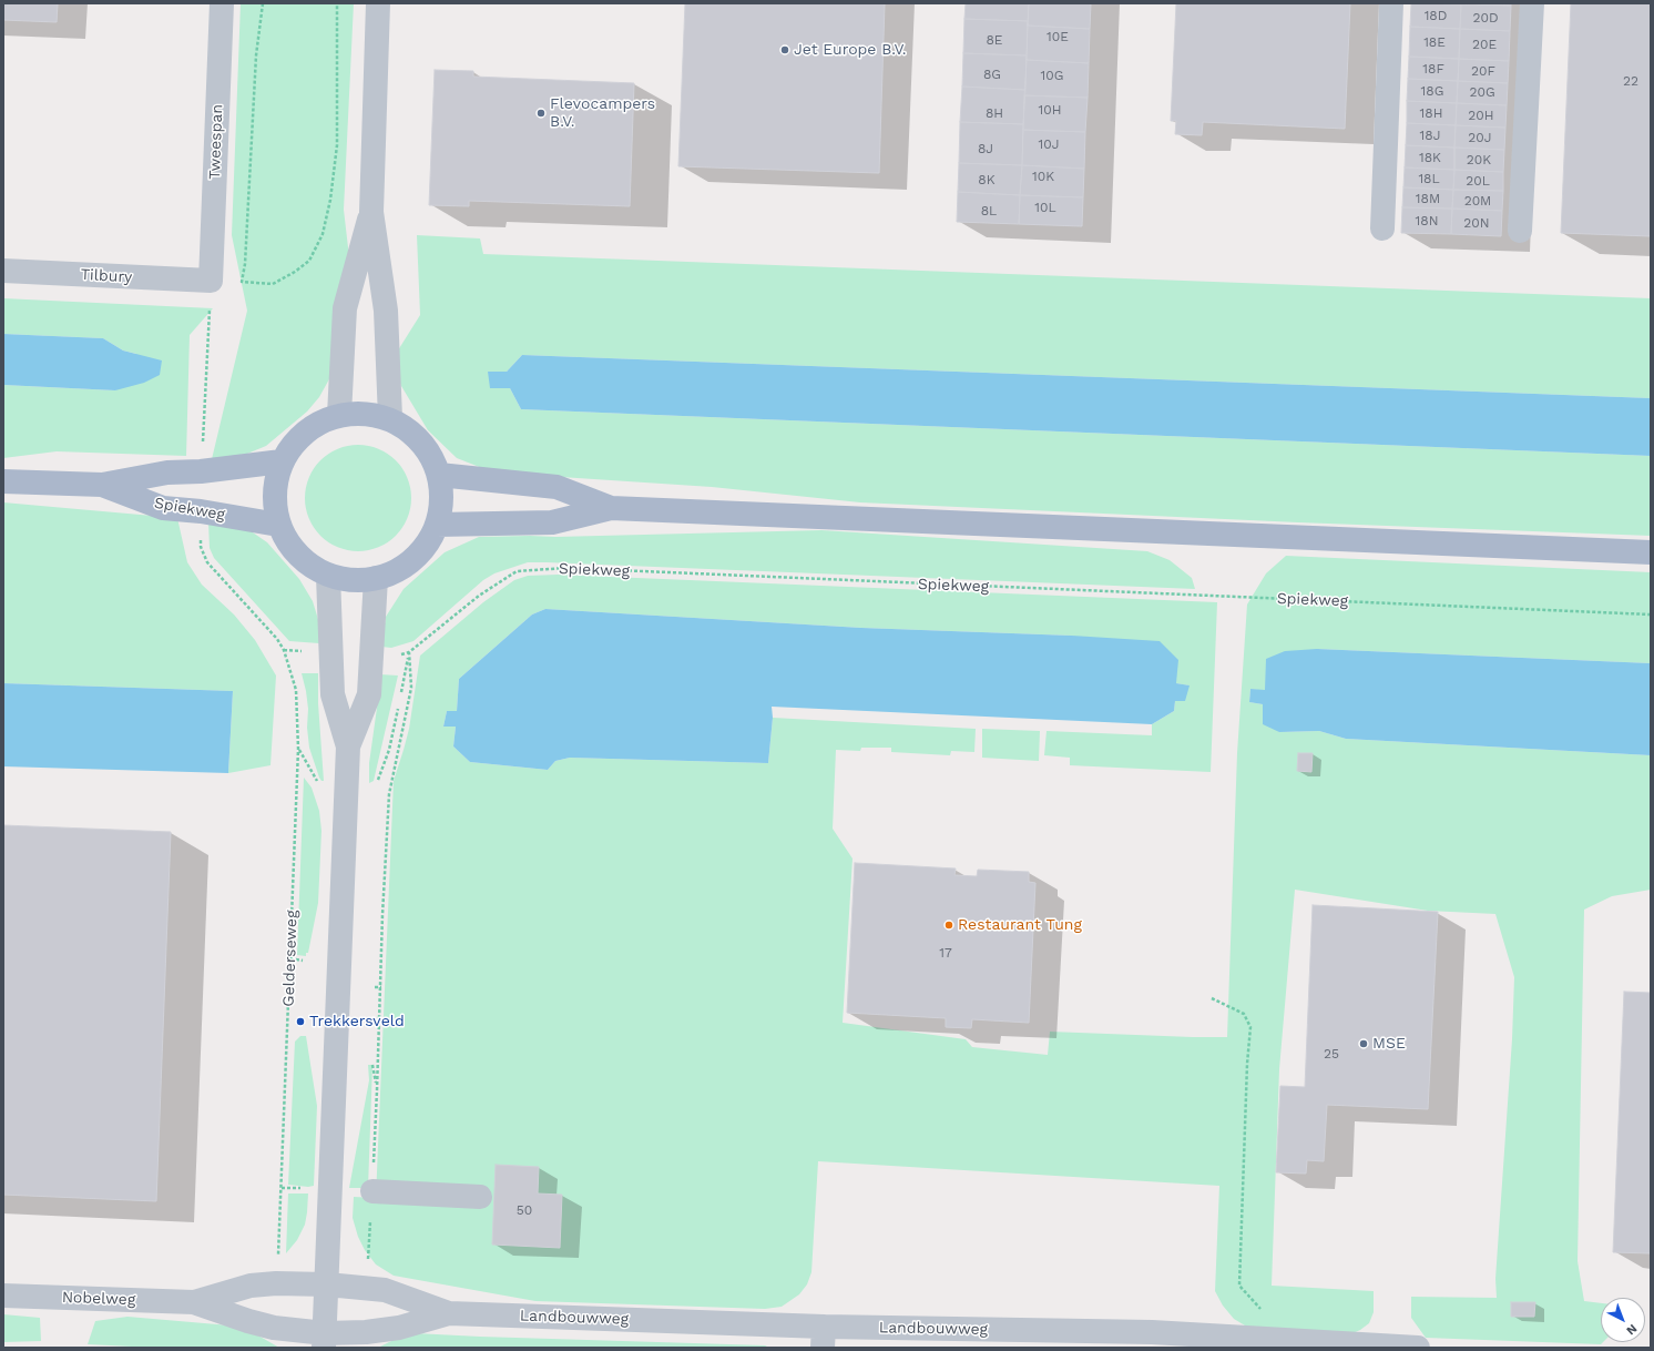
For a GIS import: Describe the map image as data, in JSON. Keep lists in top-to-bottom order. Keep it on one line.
{"streets":{"main road":["Spiekweg"],"street":["Tweespan","Tilbury","Nobelweg","Landbouwweg"],"path":["Gelderseweg"]},"crossings":[["Tweespan","Tilbury"],["Gelderseweg","Nobelweg"],["Nobelweg","Landbouwweg"]],"places":["Jet Europe B.V.","Flevocampers B.V.","Restaurant Tung","Trekkersveld","MSE"],"house_numbers":["18D","20D","10E","8E","18E","20E","18F","20F","8G","10G","22","18G","20G","10H","8H","18H","20H","18J","20J","10J","8J","18K","20K","10K","18L","8K","20L","18M","20M","10L","8L","18N","20N","17","25","50"],"north":"bottom right"}
